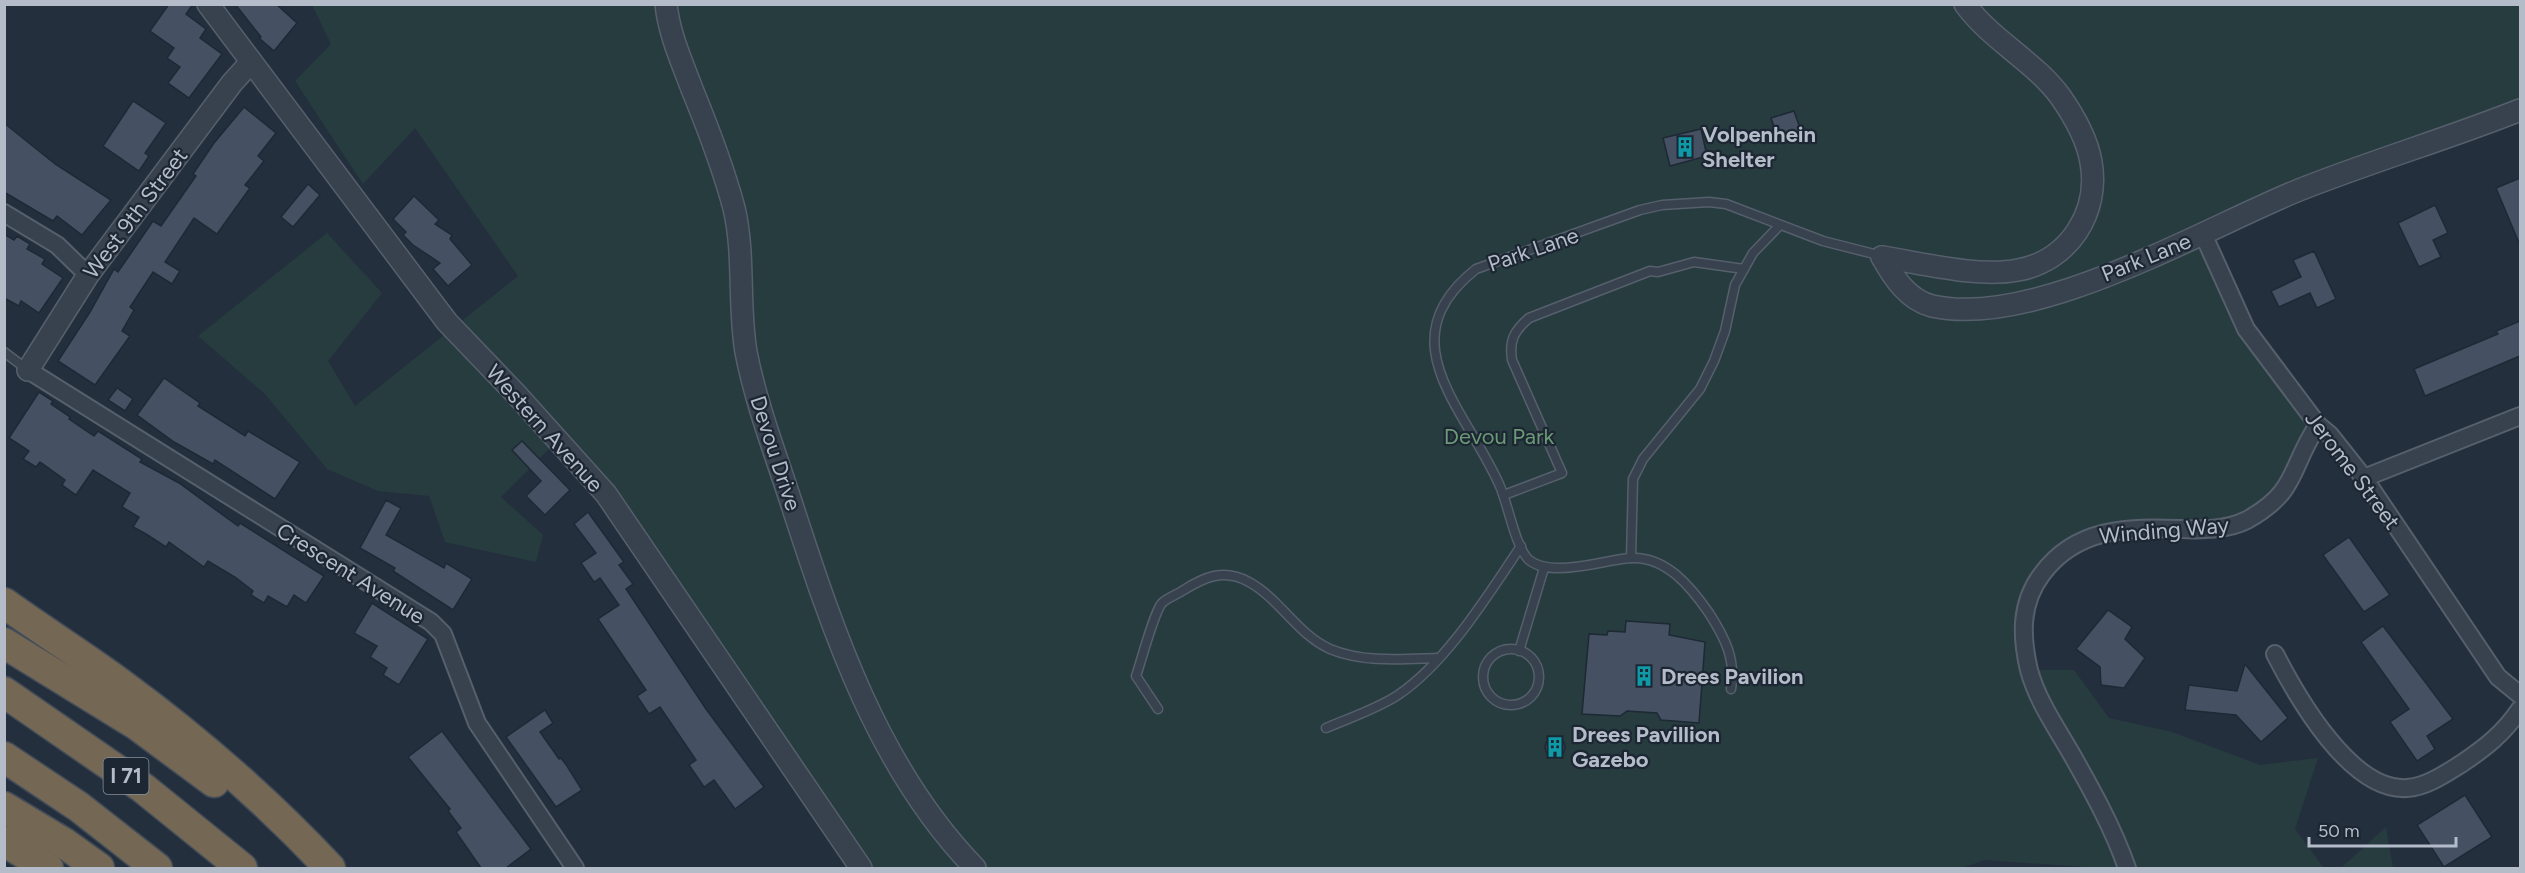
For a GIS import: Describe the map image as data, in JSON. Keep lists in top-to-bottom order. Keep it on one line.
{"streets":{"highway":["I 71"],"street":["West 9th Street","Park Lane","Western Avenue","Devou Drive","Jerome Street","Winding Way","Crescent Avenue"]},"crossings":[["West 9th Street","Western Avenue"],["West 9th Street","Crescent Avenue"],["Park Lane","Jerome Street"],["Jerome Street","Winding Way"]],"parks":["Devou Park"],"places":{"building":["Volpenhein Shelter","Drees Pavilion","Drees Pavillion Gazebo"]},"scale_bar":"50 m"}
